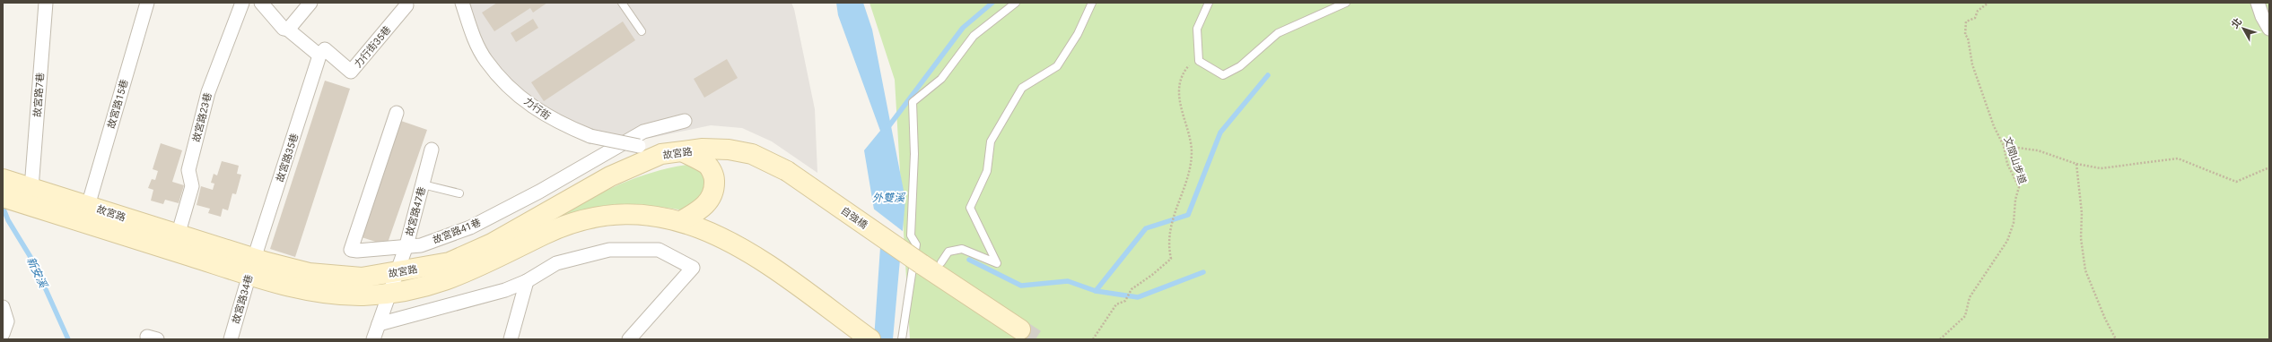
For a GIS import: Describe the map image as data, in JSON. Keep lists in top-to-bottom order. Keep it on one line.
{"streets":{"main road":["故宮路","自強橋"],"street":["力行街35巷","故宮路7巷","故宮路15巷","力行街","故宮路23巷","故宮路35巷","故宮路47巷","故宮路41巷","故宮路34巷"],"path":["文間山步道"]},"crossings":[["力行街35巷","故宮路35巷"],["故宮路7巷","故宮路"],["故宮路15巷","故宮路"],["力行街","故宮路"],["故宮路23巷","故宮路"],["故宮路","故宮路35巷"],["故宮路","故宮路47巷"],["故宮路","自強橋"],["故宮路","故宮路34巷"],["故宮路35巷","故宮路34巷"],["故宮路47巷","故宮路41巷"]],"water":["外雙溪","新安溪"],"north":"top left"}
